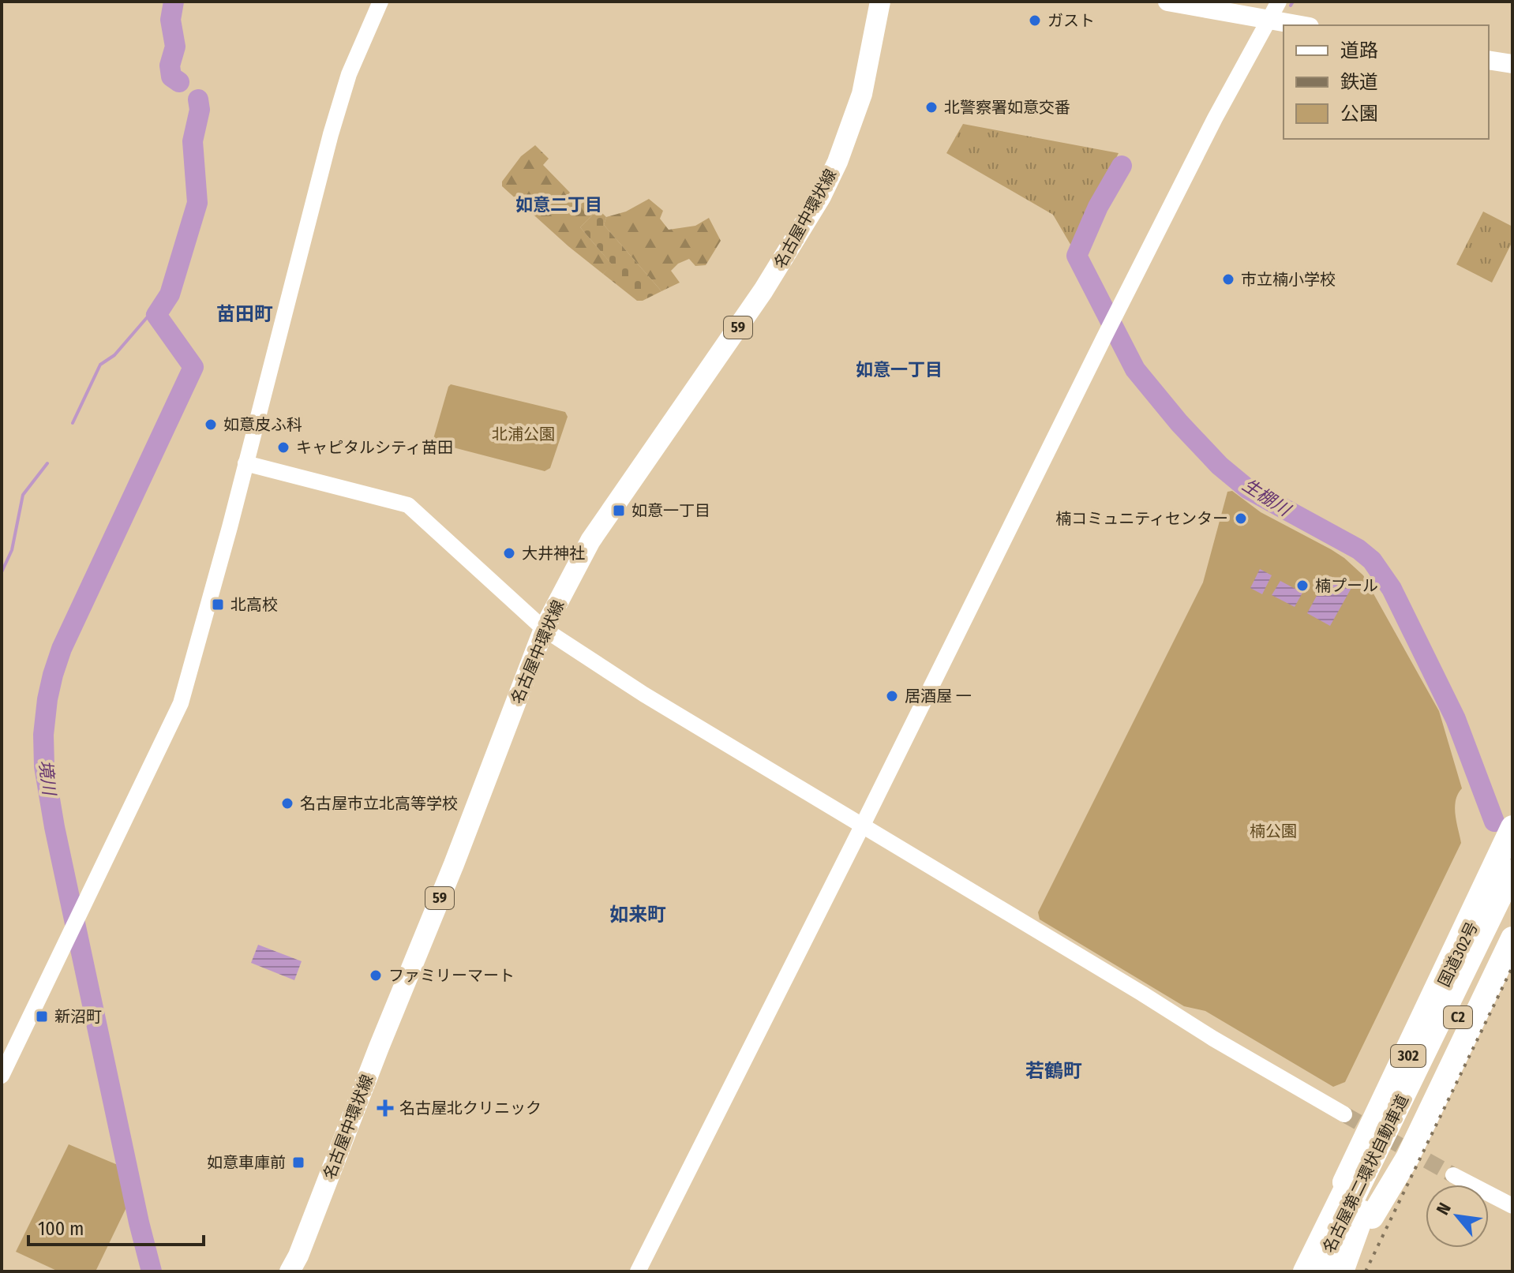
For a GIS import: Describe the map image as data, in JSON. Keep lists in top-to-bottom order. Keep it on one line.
{"streets":{"highway":["国道302号","C2","302","名古屋第二環状自動車道"],"main road":["名古屋中環状線","59"]},"crossings":[["302","名古屋第二環状自動車道"]],"districts":["如意二丁目","苗田町","如意一丁目","如来町","若鶴町"],"water":["生棚川","境川"],"parks":["北浦公園","楠公園"],"places":{"other":["ガスト","北警察署如意交番","市立楠小学校","如意皮ふ科","キャピタルシティ苗田","楠コミュニティセンター","大井神社","楠プール","居酒屋 一","名古屋市立北高等学校","ファミリーマート"],"transit":["如意一丁目","北高校","新沼町","如意車庫前"],"health":["名古屋北クリニック"]},"legend":["道路","鉄道","公園"],"scale_bar":"100 m","north":"top left"}
